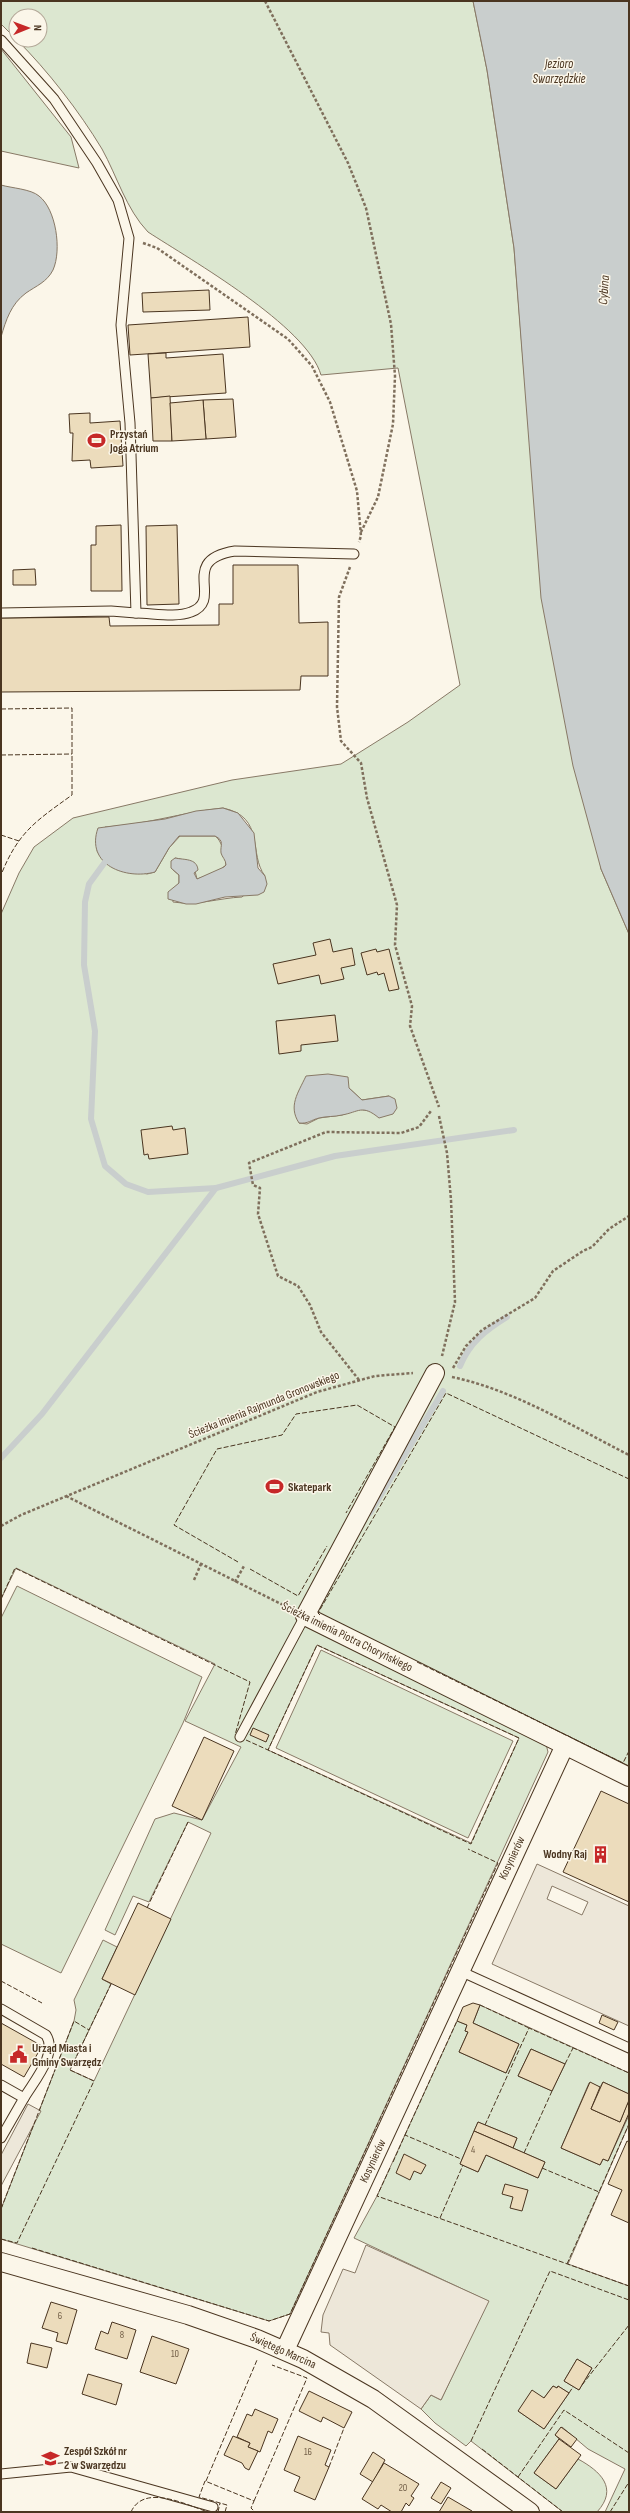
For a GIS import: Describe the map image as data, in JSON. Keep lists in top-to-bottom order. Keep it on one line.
{"streets":{"street":["Ścieżka imienia Piotra Choryńskiego","Kosynierów","Świętego Marcina"],"path":["Ścieżka imienia Rajmunda Gronowskiego"]},"crossings":[["Ścieżka imienia Rajmunda Gronowskiego","Ścieżka imienia Piotra Choryńskiego"],["Ścieżka imienia Piotra Choryńskiego","Kosynierów"],["Kosynierów","Świętego Marcina"]],"water":["Jezioro Swarzędzkie","Cybina"],"places":{"sports":["Przystań Joga Atrium","Skatepark"],"building":["Wodny Raj"],"public building":["Urząd Miasta i Gminy Swarzędz"],"school or university":["Zespół Szkół nr 2 w Swarzędzu"]},"house_numbers":["4","6","8","10","16","20"],"north":"right"}
